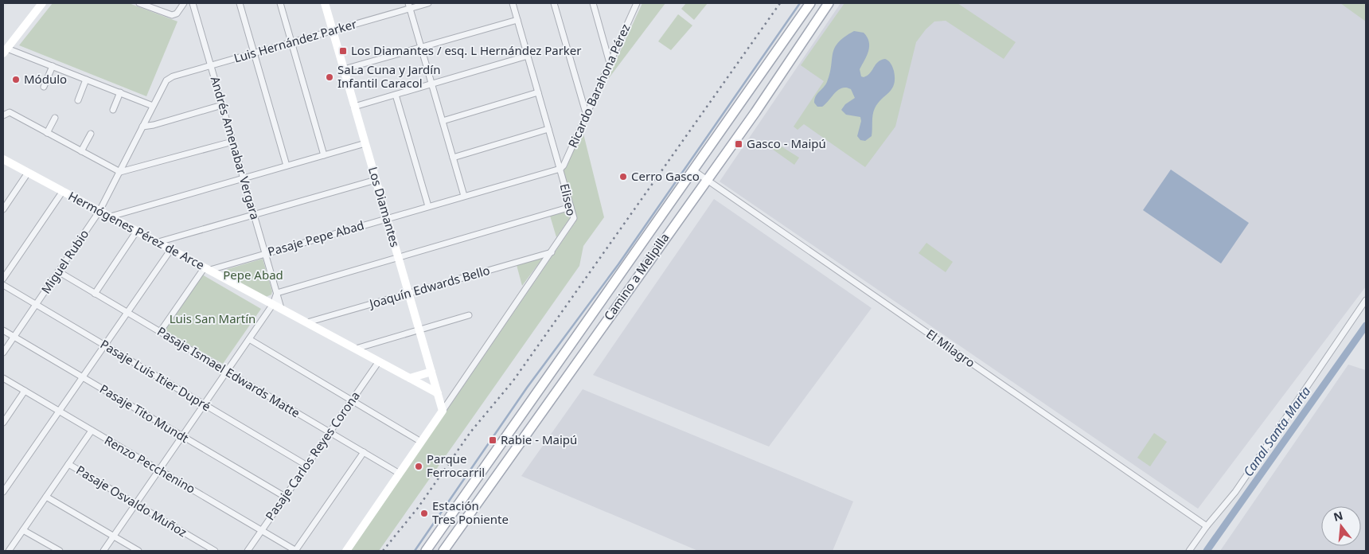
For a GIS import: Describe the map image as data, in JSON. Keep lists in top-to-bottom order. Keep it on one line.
{"streets":{"main road":["Camino a Melipilla"],"street":["Luis Hernández Parker","Ricardo Barahona Pérez","Andrés Amenabar Vergara","Eliseo","Los Diamantes","Hermógenes Pérez de Arce","Pasaje Pepe Abad","Miguel Rubio","Joaquín Edwards Bello","El Milagro","Pasaje Ismael Edwards Matte","Pasaje Luis Itier Dupré","Pasaje Tito Mundt","Pasaje Carlos Reyes Corona","Renzo Pecchenino","Pasaje Osvaldo Muñoz"]},"crossings":[["Luis Hernández Parker","Andrés Amenabar Vergara"],["Luis Hernández Parker","Los Diamantes"],["Luis Hernández Parker","Miguel Rubio"],["Ricardo Barahona Pérez","Eliseo"],["Ricardo Barahona Pérez","Pasaje Pepe Abad"],["Andrés Amenabar Vergara","Hermógenes Pérez de Arce"],["Andrés Amenabar Vergara","Pasaje Pepe Abad"],["Eliseo","Los Diamantes"],["Eliseo","Pasaje Pepe Abad"],["Eliseo","Joaquín Edwards Bello"],["Los Diamantes","Hermógenes Pérez de Arce"],["Los Diamantes","Pasaje Pepe Abad"],["Los Diamantes","Joaquín Edwards Bello"],["Hermógenes Pérez de Arce","Pasaje Pepe Abad"],["Hermógenes Pérez de Arce","Miguel Rubio"],["Hermógenes Pérez de Arce","Joaquín Edwards Bello"],["Hermógenes Pérez de Arce","Pasaje Carlos Reyes Corona"],["Miguel Rubio","Pasaje Ismael Edwards Matte"],["Miguel Rubio","Pasaje Luis Itier Dupré"],["Miguel Rubio","Pasaje Tito Mundt"],["Camino a Melipilla","El Milagro"],["Pasaje Ismael Edwards Matte","Pasaje Carlos Reyes Corona"],["Pasaje Luis Itier Dupré","Pasaje Carlos Reyes Corona"],["Pasaje Tito Mundt","Pasaje Carlos Reyes Corona"],["Pasaje Carlos Reyes Corona","Renzo Pecchenino"]],"water":["Canal Santa Marta"],"parks":["Pepe Abad","Luis San Martín"],"places":{"transit":["Los Diamantes / esq. L Hernández Parker","Gasco - Maipú","Rabie - Maipú"],"other":["SaLa Cuna y Jardín Infantil Caracol","Módulo","Cerro Gasco","Parque Ferrocarril","Estación Tres Poniente"]},"north":"top"}
